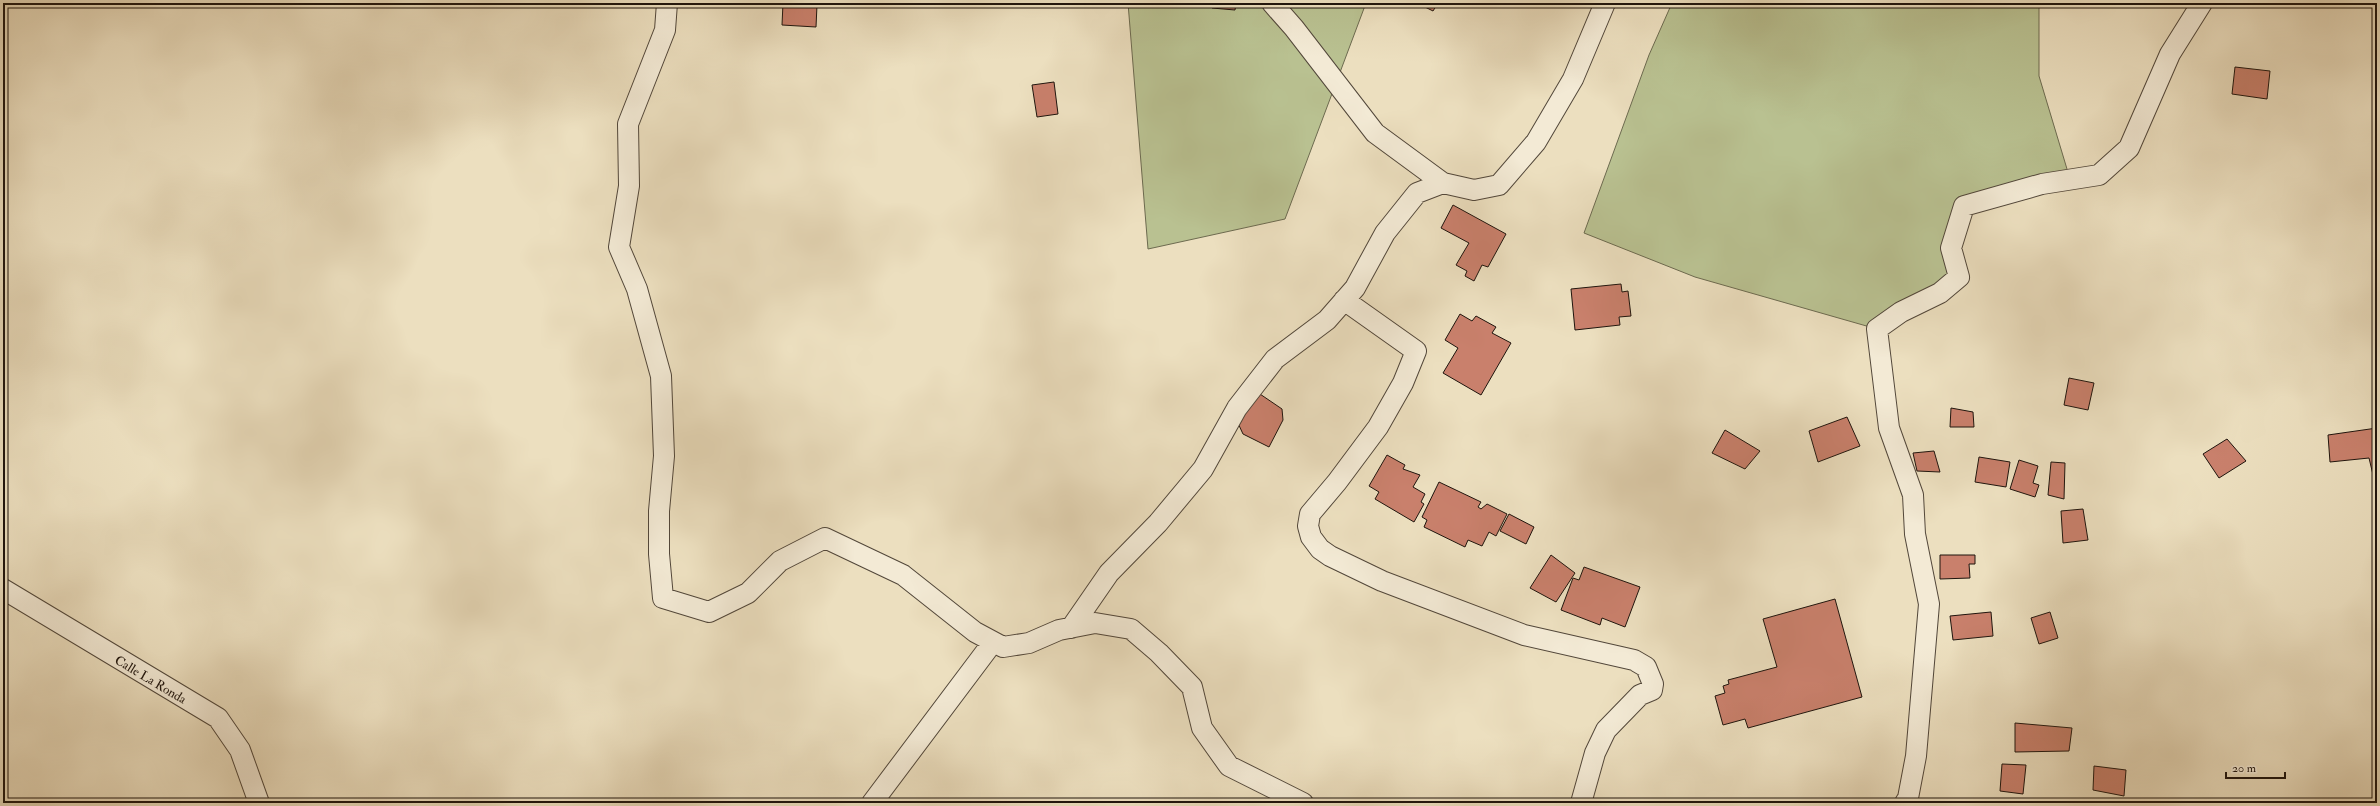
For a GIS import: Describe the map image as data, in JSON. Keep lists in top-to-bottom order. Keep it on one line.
{"streets":{"street":["Calle La Ronda"]},"scale_bar":"20 m"}
